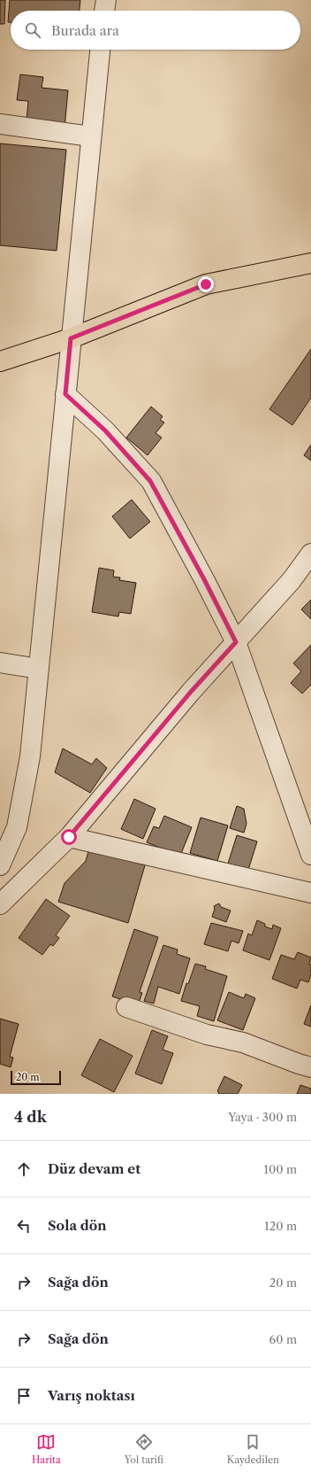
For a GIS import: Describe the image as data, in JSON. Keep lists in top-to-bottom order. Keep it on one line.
{"scale_bar":"20 m","page":{"search":"Burada ara","scale":"20 m","heading":["4 dk","Yaya · 300 m"],"list":[["Düz devam et","100 m"],["Sola dön","120 m"],["Sağa dön","20 m"],["Sağa dön","60 m"],"Varış noktası"],"nav":["Harita","Yol tarifi","Kaydedilen"]}}
